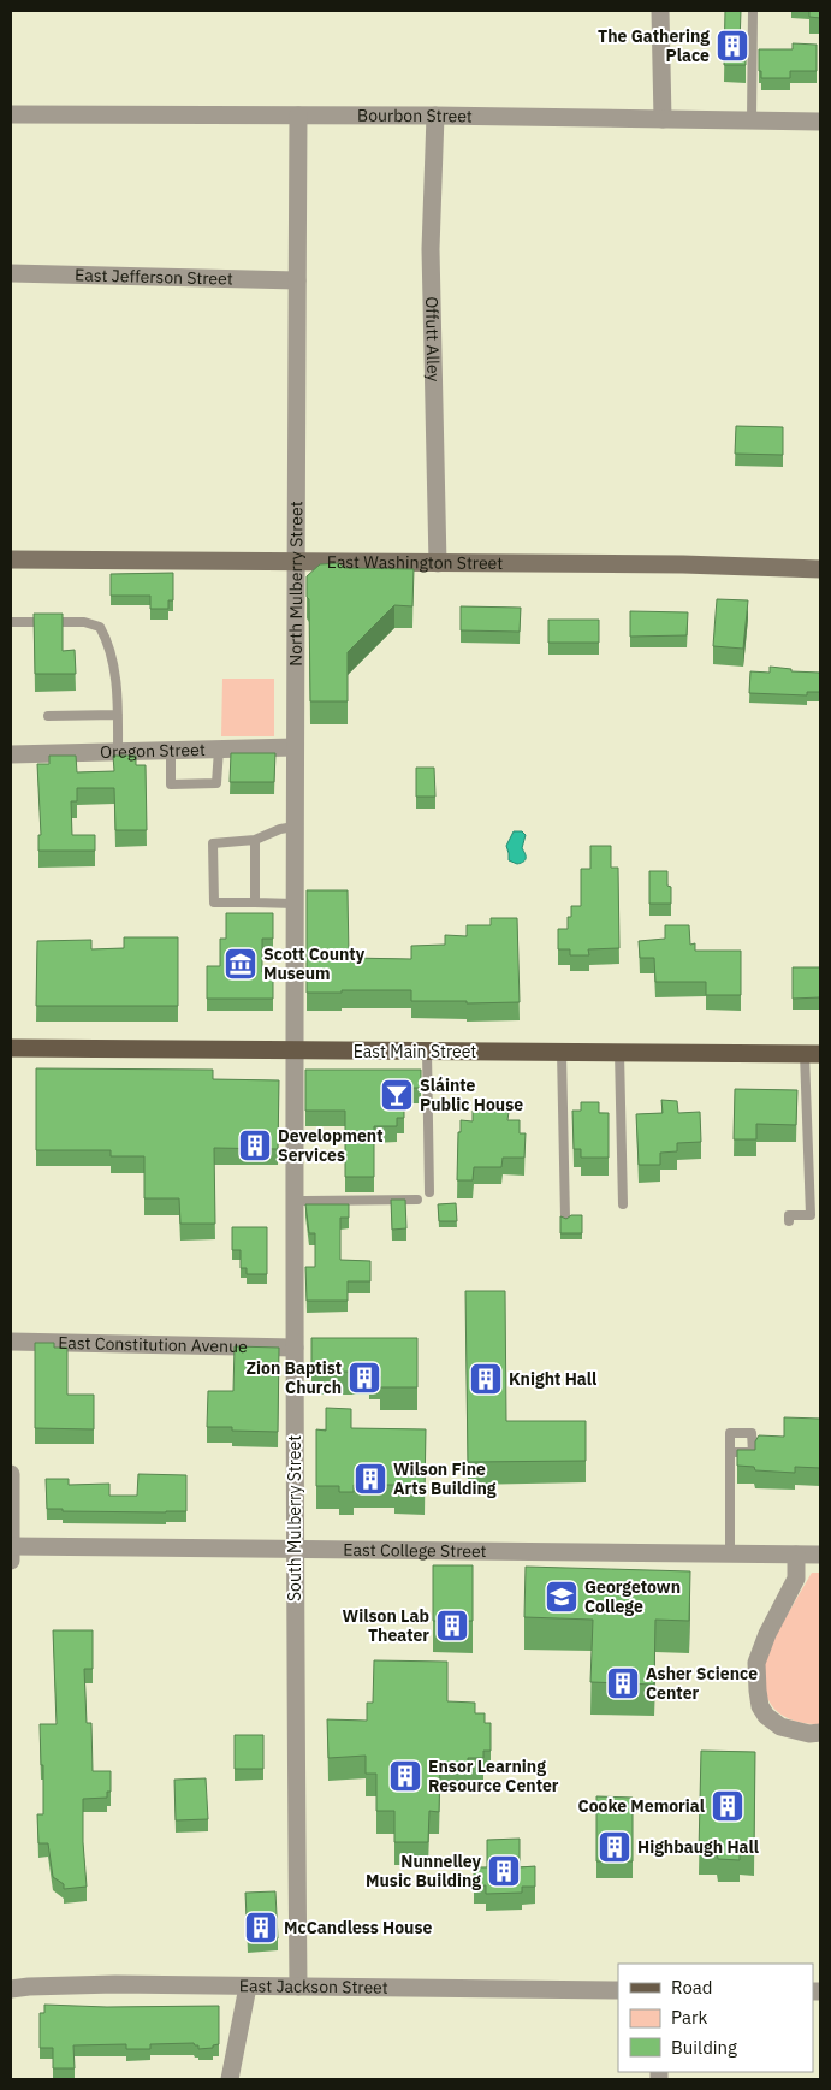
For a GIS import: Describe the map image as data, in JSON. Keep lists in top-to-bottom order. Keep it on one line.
{"streets":{"main road":["East Main Street"],"street":["Bourbon Street","East Jefferson Street","Offutt Alley","East Washington Street","North Mulberry Street","Oregon Street","East Constitution Avenue","South Mulberry Street","East College Street","East Jackson Street"]},"crossings":[["Bourbon Street","Offutt Alley"],["Bourbon Street","North Mulberry Street"],["East Jefferson Street","North Mulberry Street"],["Offutt Alley","East Washington Street"],["East Washington Street","North Mulberry Street"],["North Mulberry Street","Oregon Street"],["North Mulberry Street","East Main Street"],["North Mulberry Street","South Mulberry Street"],["East Main Street","South Mulberry Street"],["East Constitution Avenue","South Mulberry Street"],["South Mulberry Street","East College Street"],["South Mulberry Street","East Jackson Street"]],"places":{"building":["The Gathering Place","Development Services","Zion Baptist Church","Knight Hall","Wilson Fine Arts Building","Wilson Lab Theater","Asher Science Center","Ensor Learning Resource Center","Cooke Memorial","Highbaugh Hall","Nunnelley Music Building","McCandless House"],"museum":["Scott County Museum"],"bar":["Sláinte Public House"],"school or university":["Georgetown College"]},"legend":["Road","Park","Building"]}
